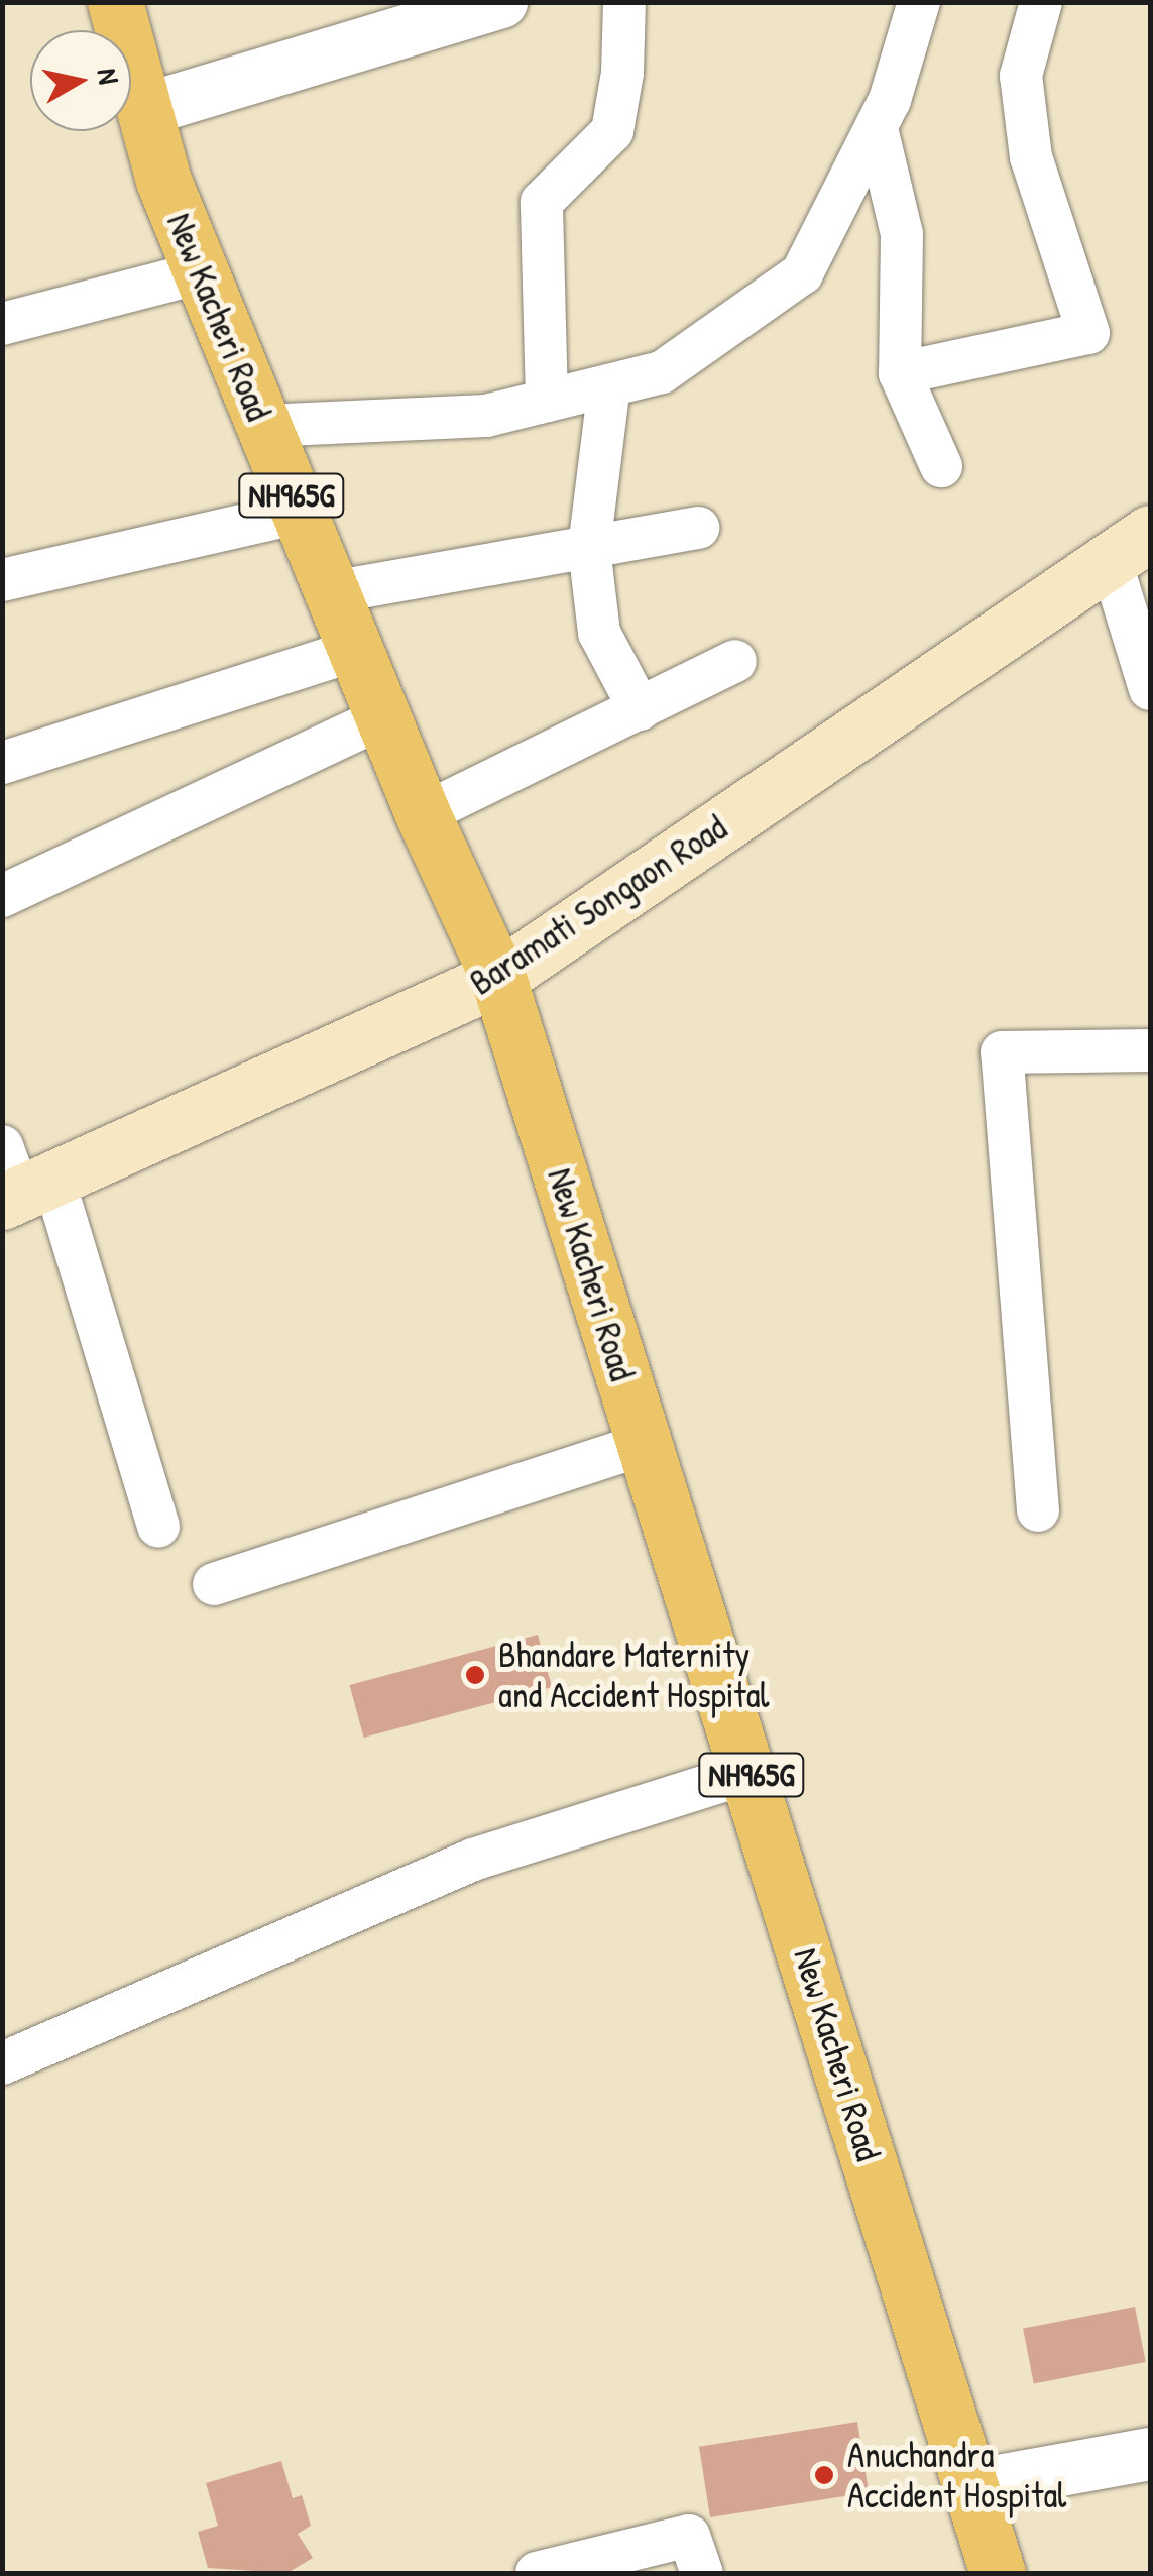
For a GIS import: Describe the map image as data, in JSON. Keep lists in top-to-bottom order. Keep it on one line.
{"streets":{"main road":["New Kacheri Road","NH965G","Baramati Songaon Road"]},"crossings":[["New Kacheri Road","Baramati Songaon Road"]],"places":["Bhandare Maternity and Accident Hospital","Anuchandra Accident Hospital"],"north":"right"}
